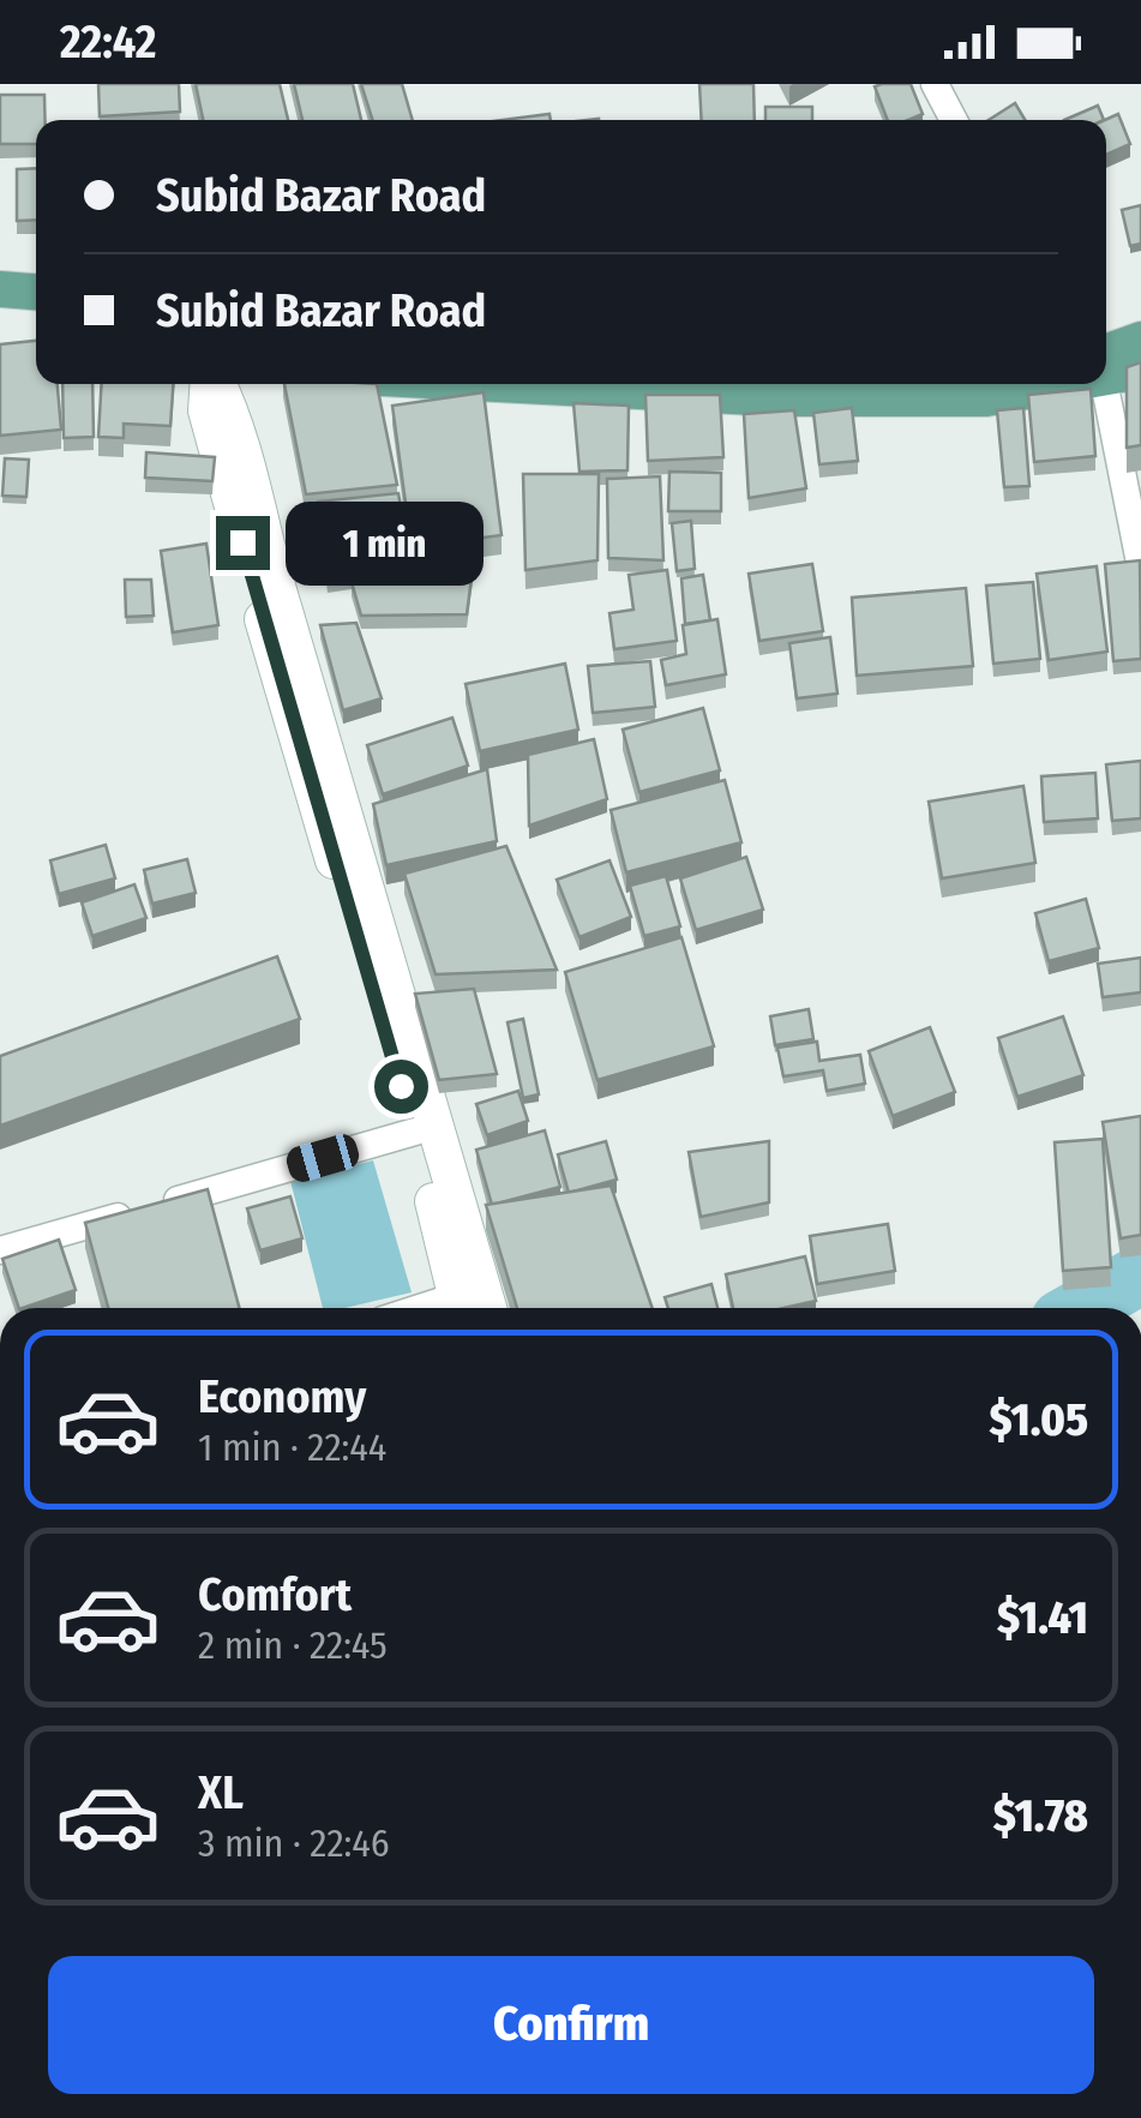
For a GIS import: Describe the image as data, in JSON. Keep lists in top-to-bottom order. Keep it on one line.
{"page":{"status":"22:42","banner":["Subid Bazar Road","Subid Bazar Road"],"bubble":"1 min","list":[{"name":"Economy","note":"1 min · 22:44","value":"$1.05"},{"name":"Comfort","note":"2 min · 22:45","value":"$1.41"},{"name":"XL","note":"3 min · 22:46","value":"$1.78"}],"buttons":"Confirm"}}
